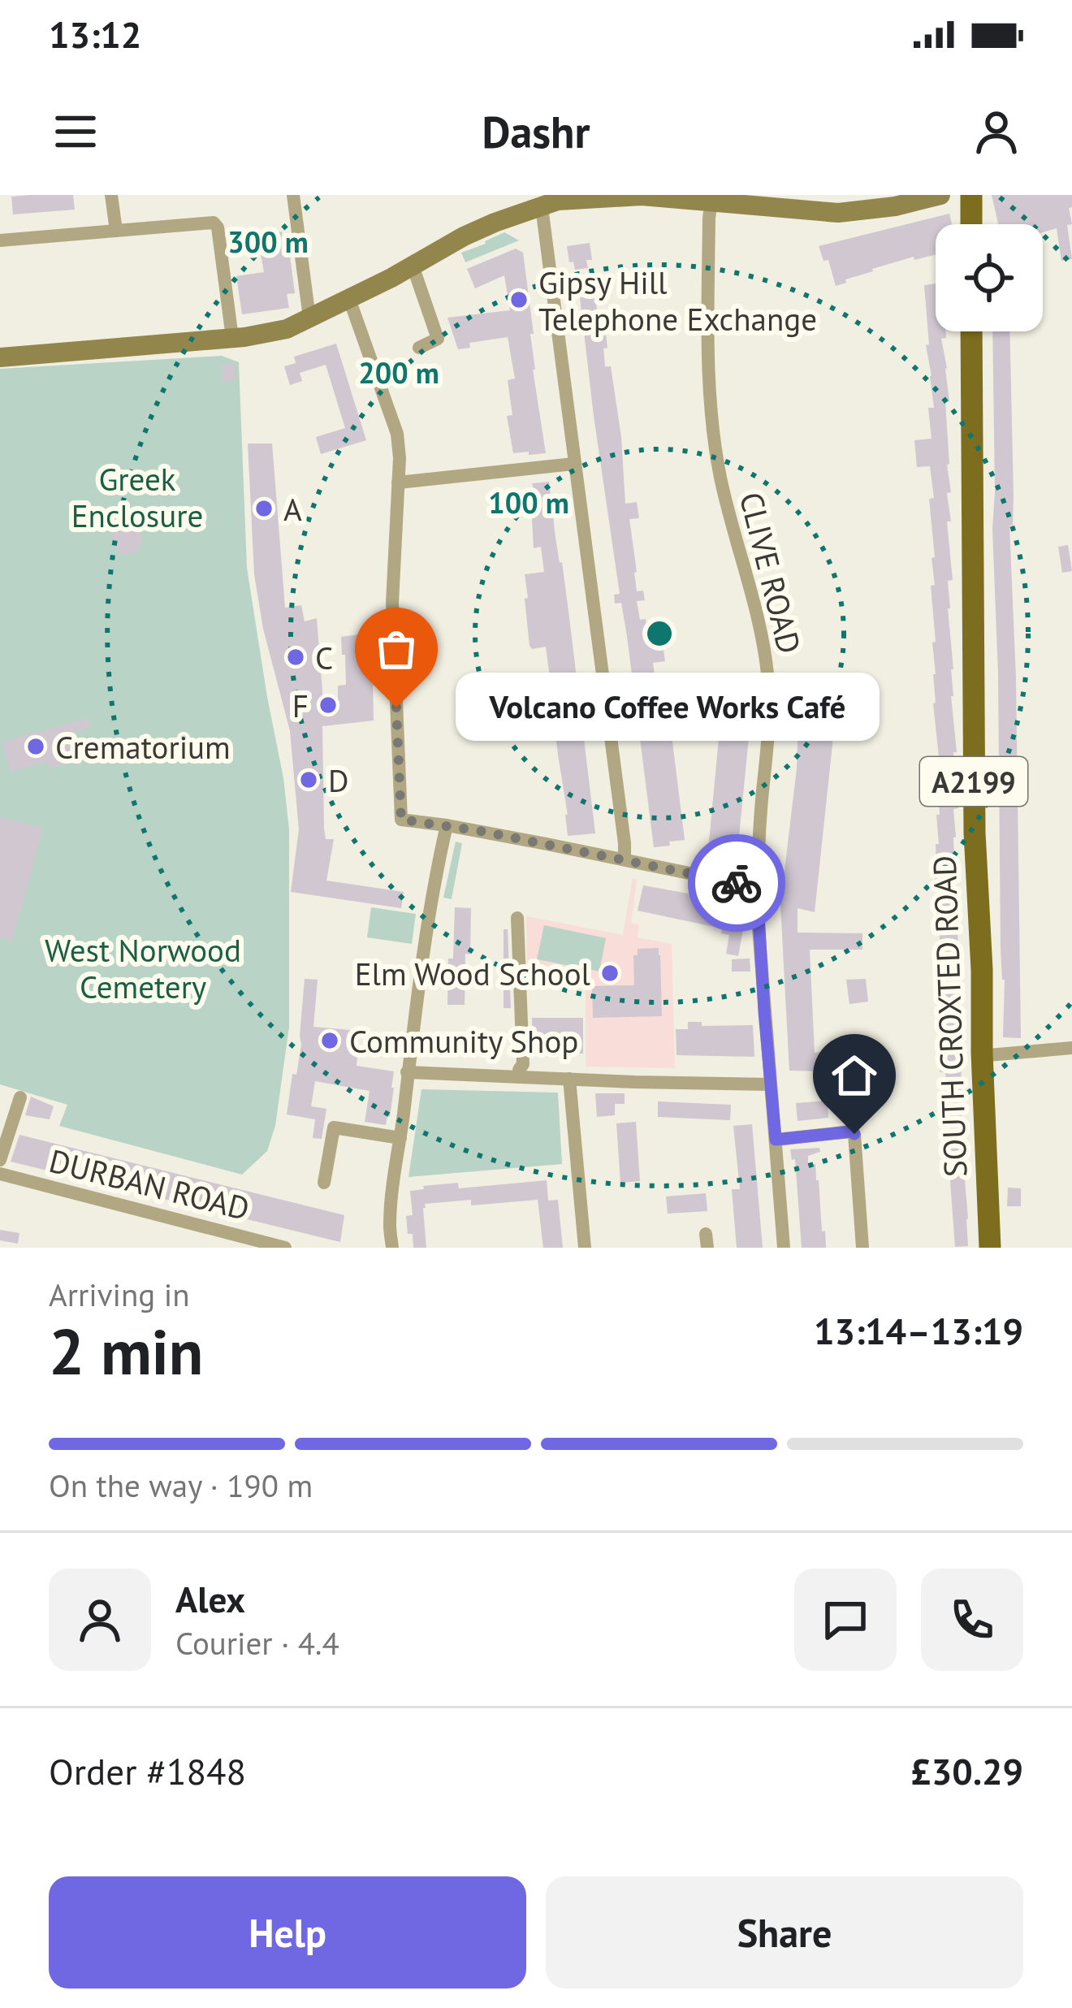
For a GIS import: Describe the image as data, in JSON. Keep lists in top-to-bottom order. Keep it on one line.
{"streets":{"main road":["A2199","SOUTH CROXTED ROAD"],"street":["CLIVE ROAD","DURBAN ROAD"]},"parks":["Greek Enclosure","West Norwood Cemetery"],"places":["Gipsy Hill Telephone Exchange","A","C","F","Volcano Coffee Works Café","Crematorium","D","Elm Wood School","Community Shop"],"page":{"status":"13:12","header":"Dashr","bubble":"Volcano Coffee Works Café","heading":["2 min","Arriving in","13:14–13:19"],"panel":["Alex","Courier · 4.4","Order #1848","£30.29"],"bar":"On the way · 190 m","buttons":["Help","Share"]},"rings":["300 m","200 m","100 m"]}
